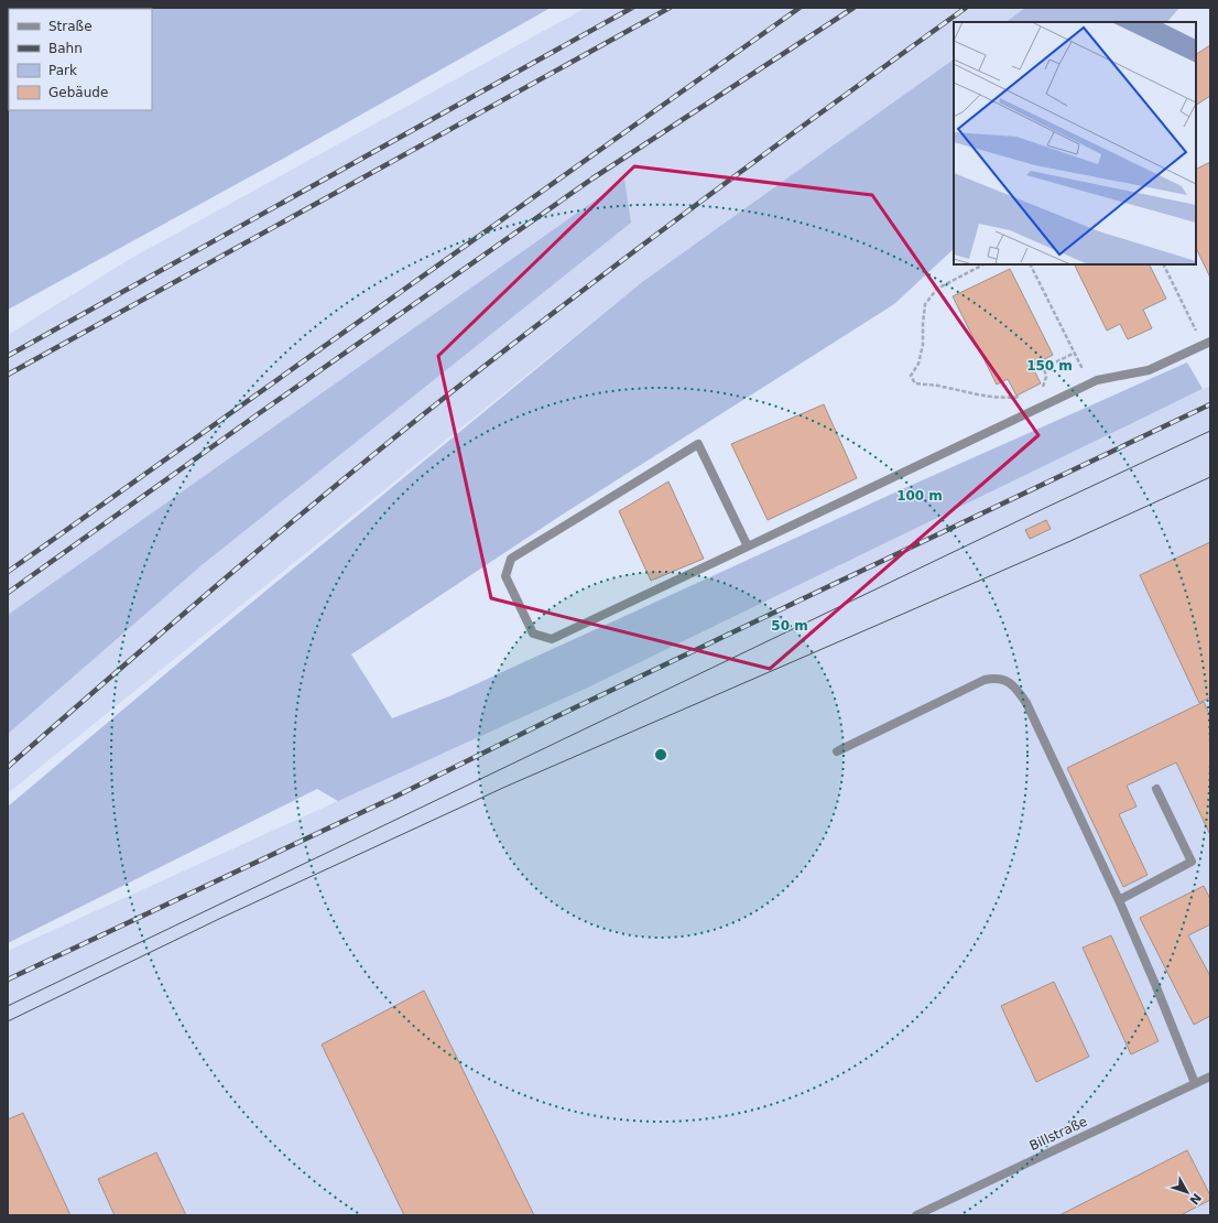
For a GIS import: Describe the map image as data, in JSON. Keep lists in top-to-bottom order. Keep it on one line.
{"streets":{"street":["Billstraße"]},"legend":["Straße","Bahn","Park","Gebäude"],"north":"bottom right","rings":["150 m","100 m","50 m"]}
